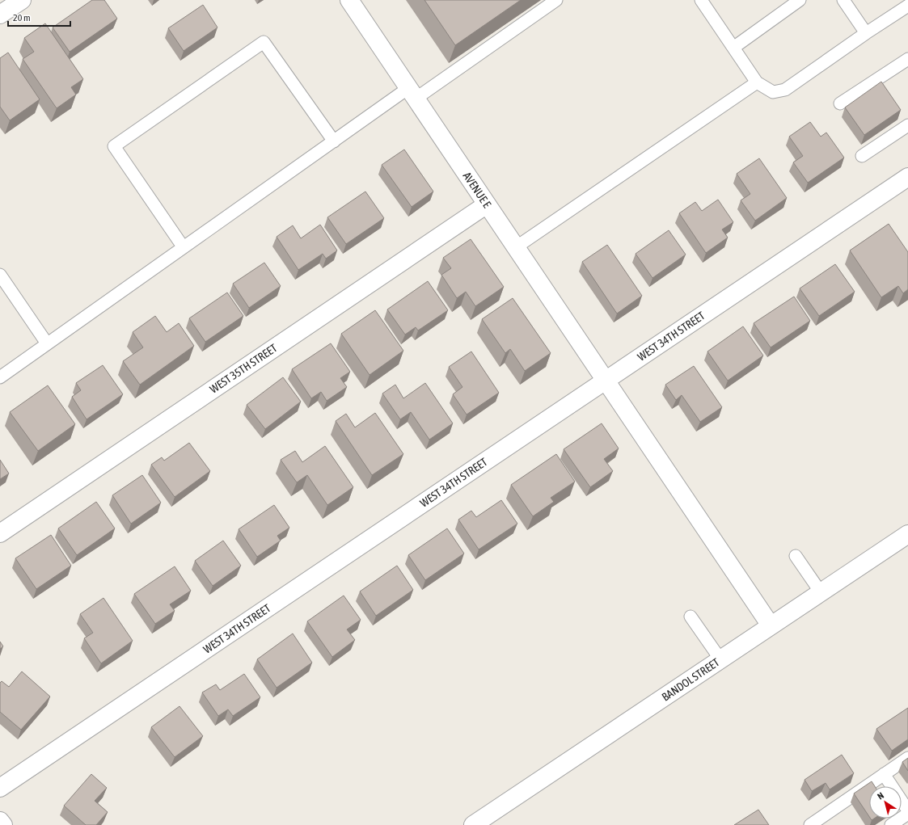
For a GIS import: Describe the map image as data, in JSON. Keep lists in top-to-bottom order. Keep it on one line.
{"streets":{"street":["AVENUE E","WEST 34TH STREET","WEST 35TH STREET","BANDOL STREET"]},"crossings":[["AVENUE E","WEST 34TH STREET"],["AVENUE E","WEST 35TH STREET"],["AVENUE E","BANDOL STREET"]],"scale_bar":"20 m","north":"top left"}
